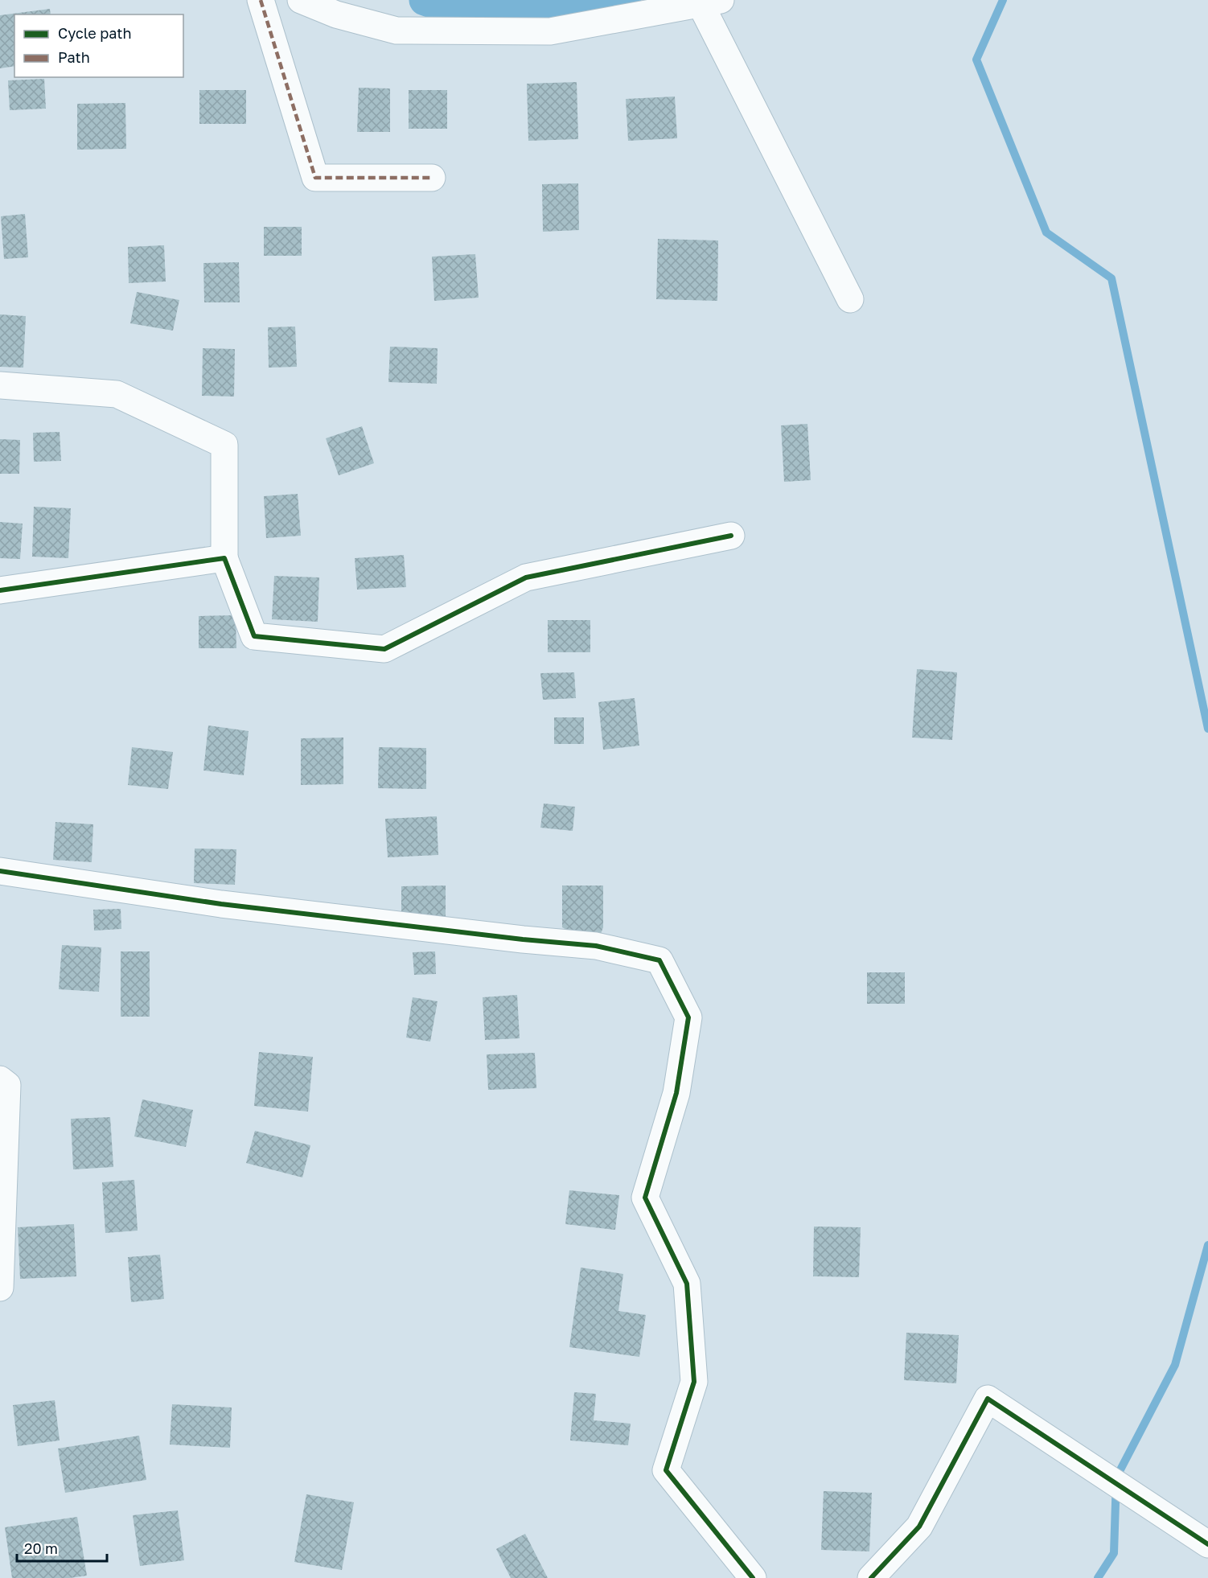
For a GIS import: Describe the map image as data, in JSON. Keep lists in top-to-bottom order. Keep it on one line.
{"legend":["Cycle path","Path"],"scale_bar":"20 m"}
